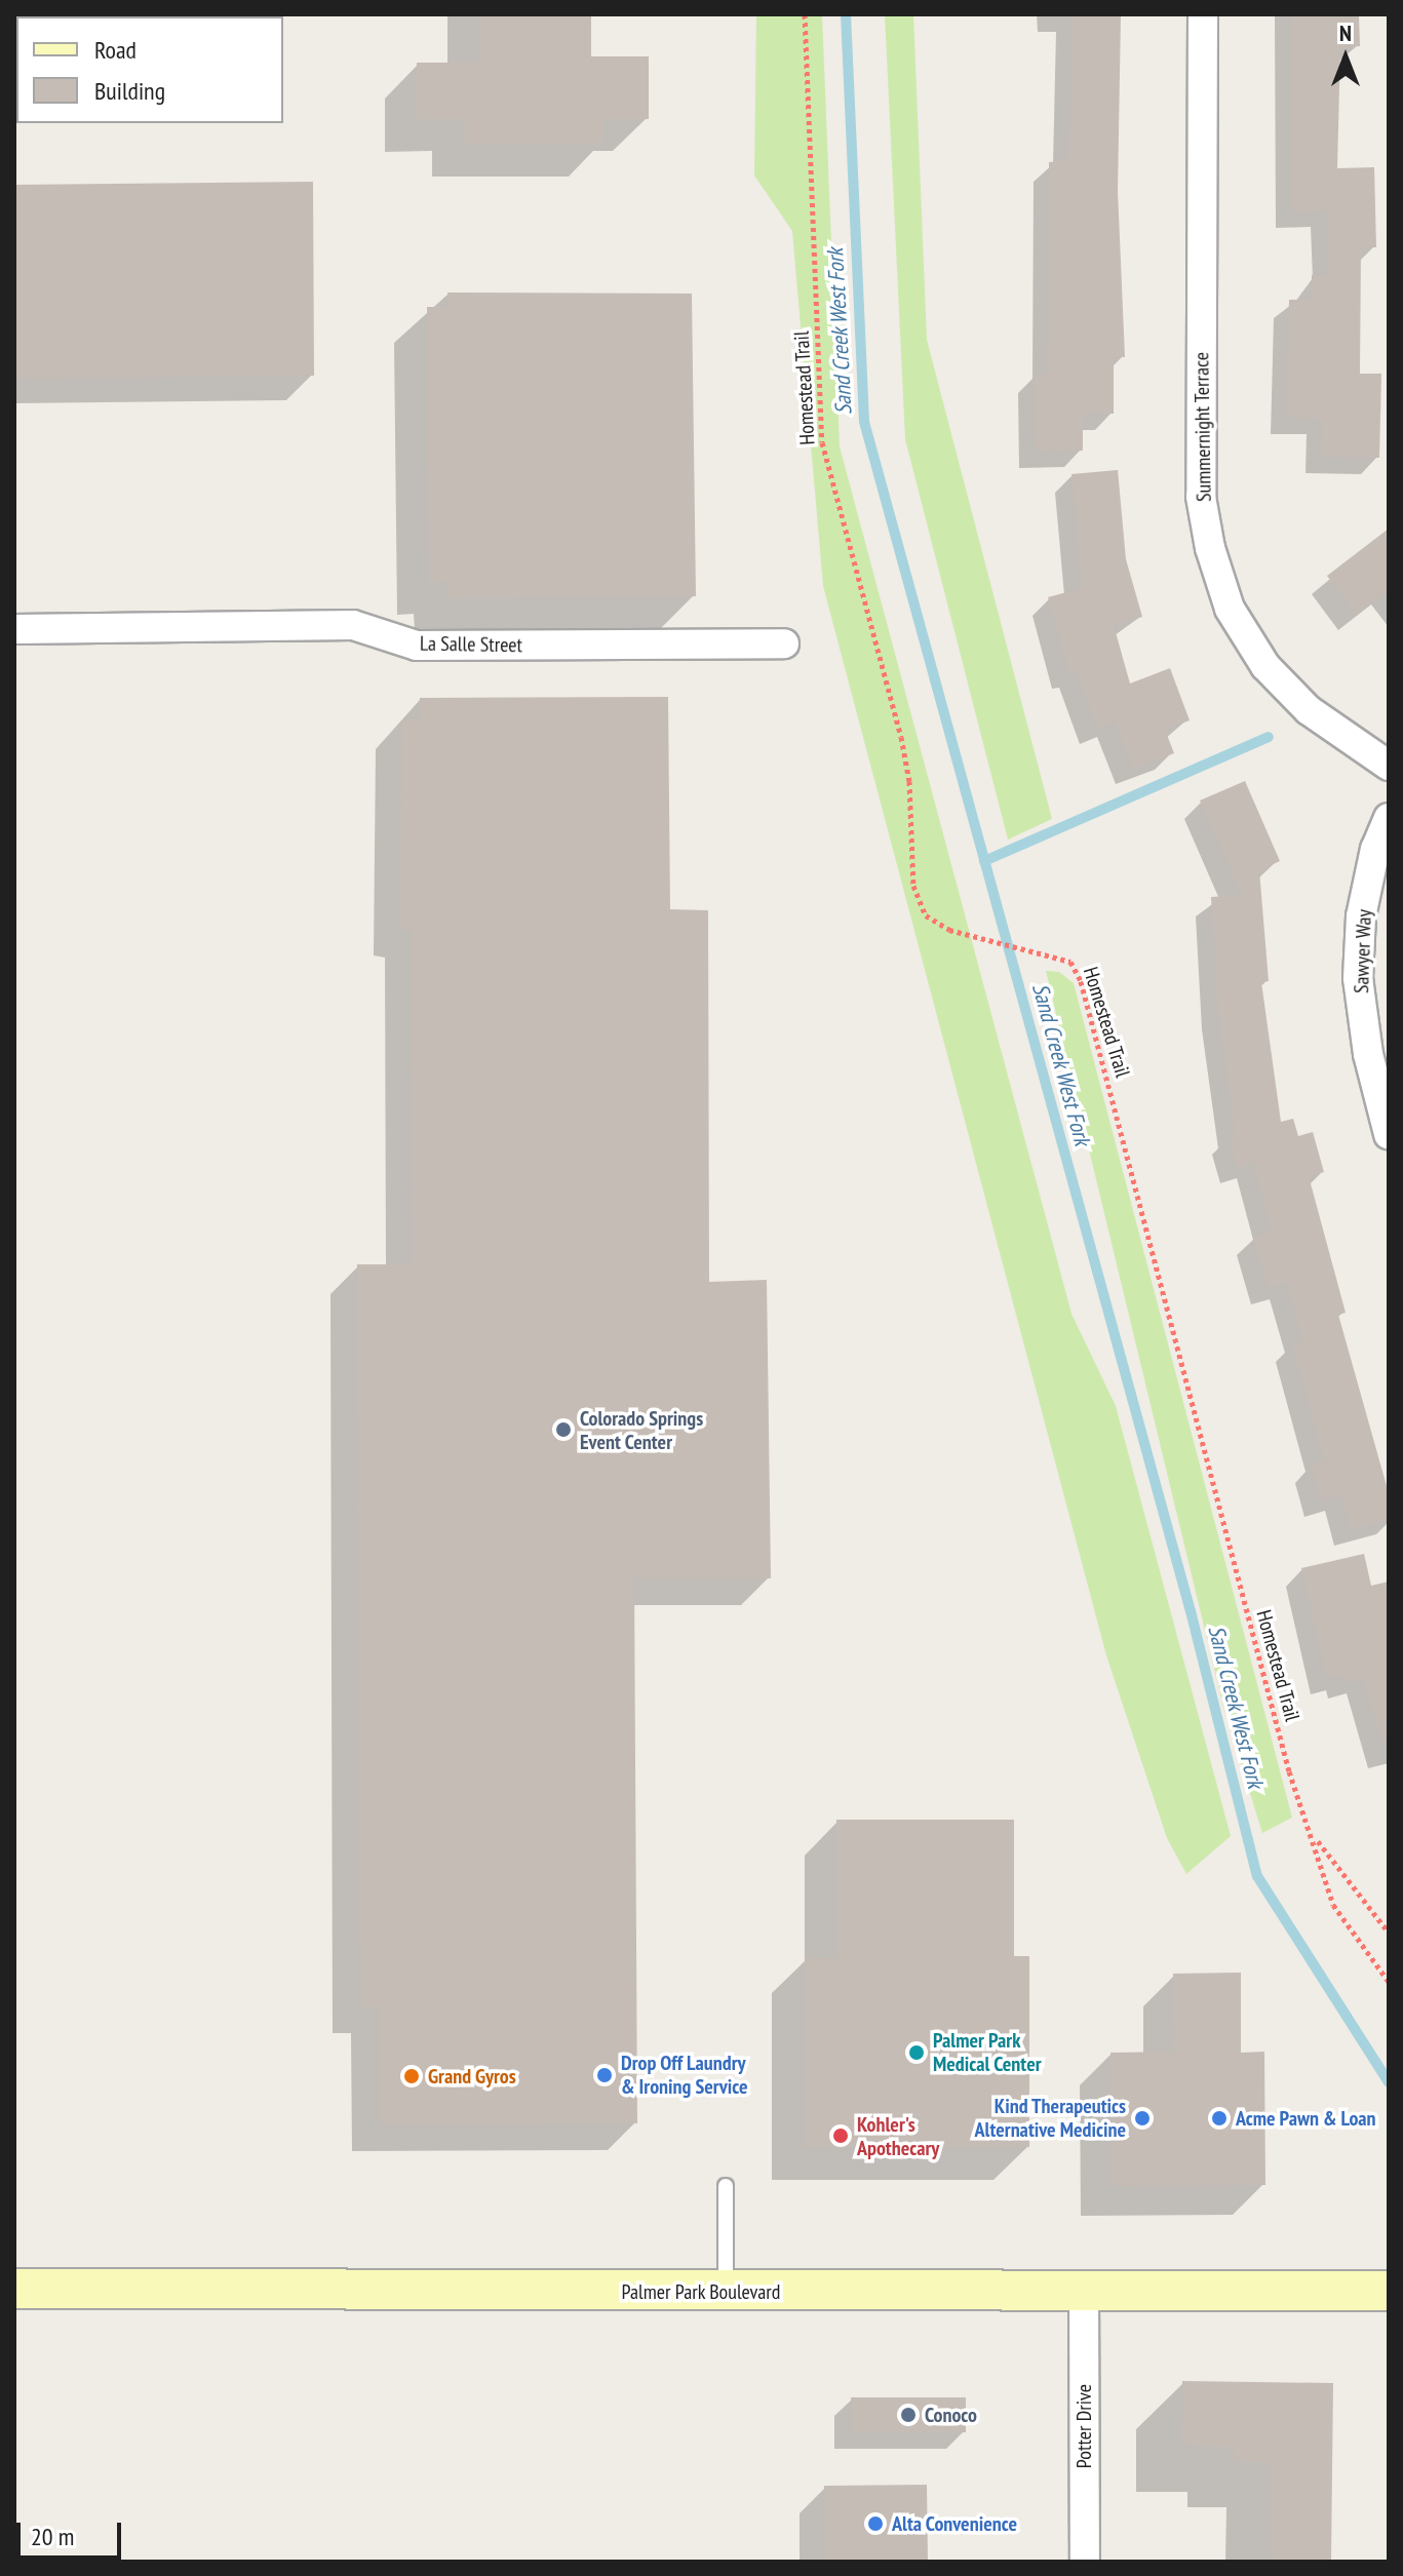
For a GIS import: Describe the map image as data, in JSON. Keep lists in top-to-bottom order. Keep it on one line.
{"streets":{"main road":["Palmer Park Boulevard"],"street":["Summernight Terrace","La Salle Street","Sawyer Way","Potter Drive"],"path":["Homestead Trail"]},"crossings":[["Palmer Park Boulevard","Potter Drive"]],"water":["Sand Creek West Fork"],"places":["Colorado Springs Event Center","Palmer Park Medical Center","Drop Off Laundry & Ironing Service","Grand Gyros","Kind Therapeutics Alternative Medicine","Acme Pawn & Loan","Kohler's Apothecary","Conoco","Alta Convenience"],"legend":["Road","Building"],"scale_bar":"20 m","north":"top"}
